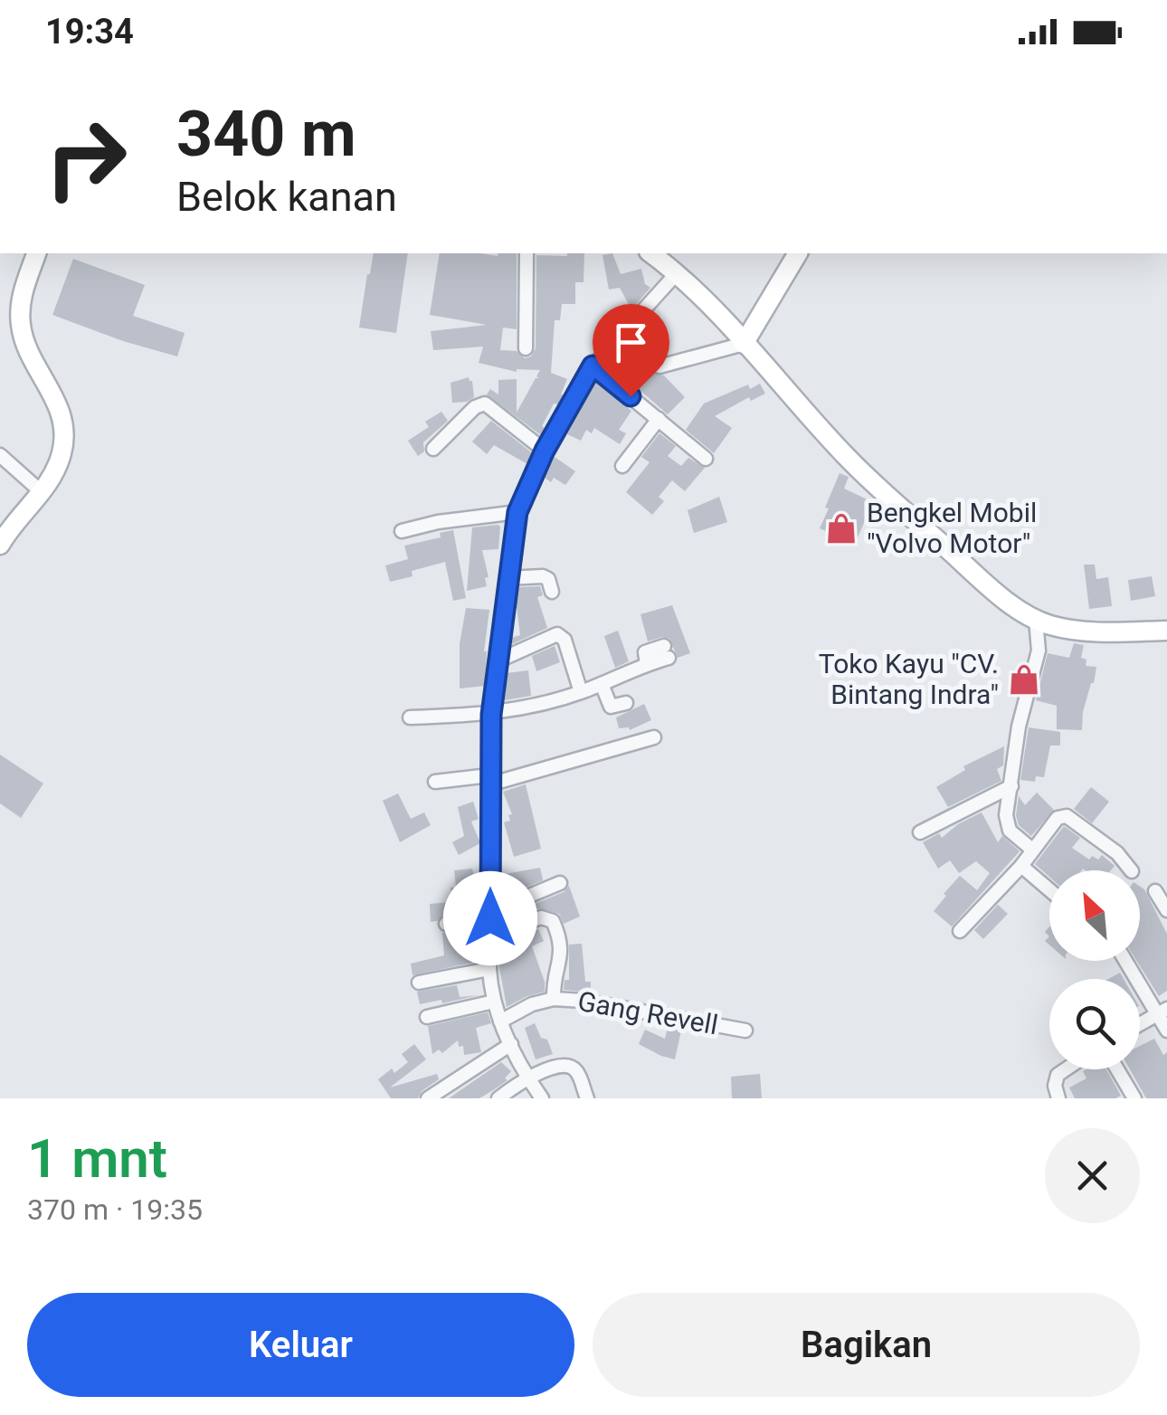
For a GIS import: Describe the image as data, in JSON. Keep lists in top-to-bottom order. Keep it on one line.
{"streets":{"street":["Gang Revell"]},"places":{"shop":["Bengkel Mobil \"Volvo Motor\"","Toko Kayu \"CV. Bintang Indra\""]},"north":"top left","page":{"status":"19:34","turn":["340 m","Belok kanan"],"heading":["1 mnt","370 m · 19:35"],"buttons":["Keluar","Bagikan"]}}
